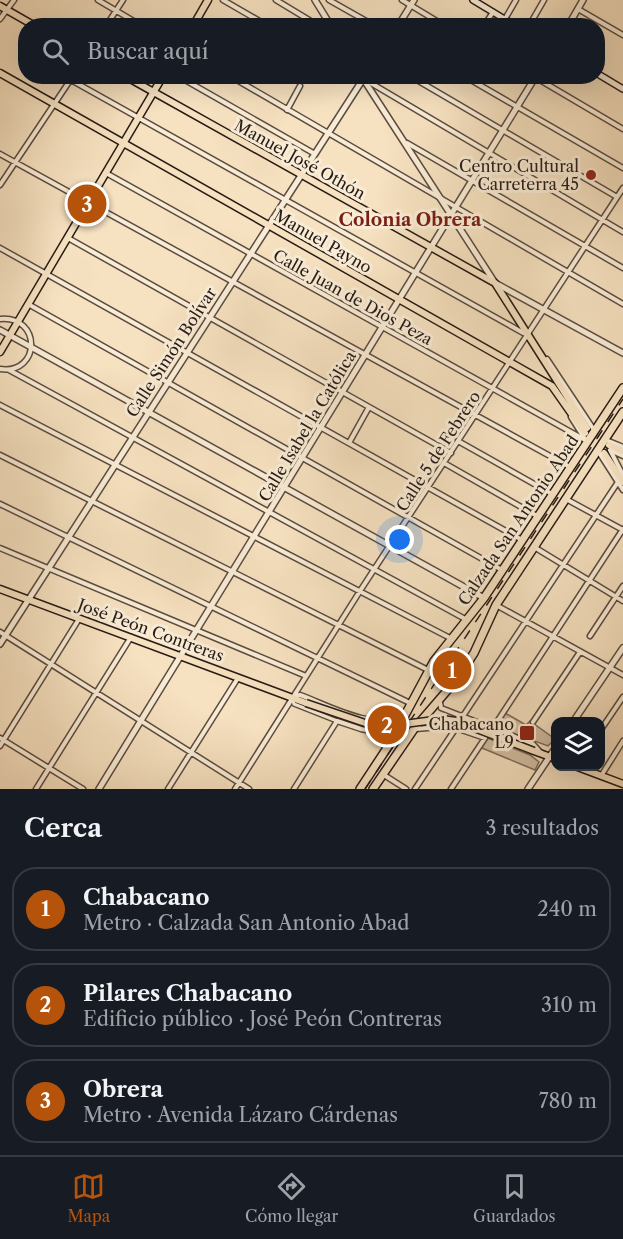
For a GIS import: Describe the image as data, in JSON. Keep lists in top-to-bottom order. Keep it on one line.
{"streets":{"highway":["Calzada San Antonio Abad"],"main road":["Manuel José Othón","Manuel Payno","José Peón Contreras"],"street":["Calle Juan de Dios Peza","Calle Simón Bolívar","Calle Isabel la Católica","Calle 5 de Febrero"]},"crossings":[["Manuel José Othón","Calle Simón Bolívar"],["Manuel José Othón","Calle Isabel la Católica"],["Manuel José Othón","Calle 5 de Febrero"],["Manuel Payno","Calle Simón Bolívar"],["Manuel Payno","Calle Isabel la Católica"],["Manuel Payno","Calle 5 de Febrero"],["Manuel Payno","Calzada San Antonio Abad"],["Calle Juan de Dios Peza","Calle Simón Bolívar"],["Calle Juan de Dios Peza","Calle Isabel la Católica"],["Calle Juan de Dios Peza","Calle 5 de Febrero"],["Calle Juan de Dios Peza","Calzada San Antonio Abad"],["Calle Simón Bolívar","José Peón Contreras"],["Calle Isabel la Católica","José Peón Contreras"],["Calle 5 de Febrero","José Peón Contreras"],["Calzada San Antonio Abad","José Peón Contreras"]],"districts":["Colonia Obrera"],"places":{"other":["Centro Cultural Carreterra 45"],"transit":["Chabacano L9"]},"page":{"search":"Buscar aquí","pins":["3","1","2"],"heading":["Cerca","3 resultados"],"list":[{"mark":"1","name":"Chabacano","note":"Metro · Calzada San Antonio Abad","value":"240 m"},{"mark":"2","name":"Pilares Chabacano","note":"Edificio público · José Peón Contreras","value":"310 m"},{"mark":"3","name":"Obrera","note":"Metro · Avenida Lázaro Cárdenas","value":"780 m"}],"nav":["Mapa","Cómo llegar","Guardados"]}}
